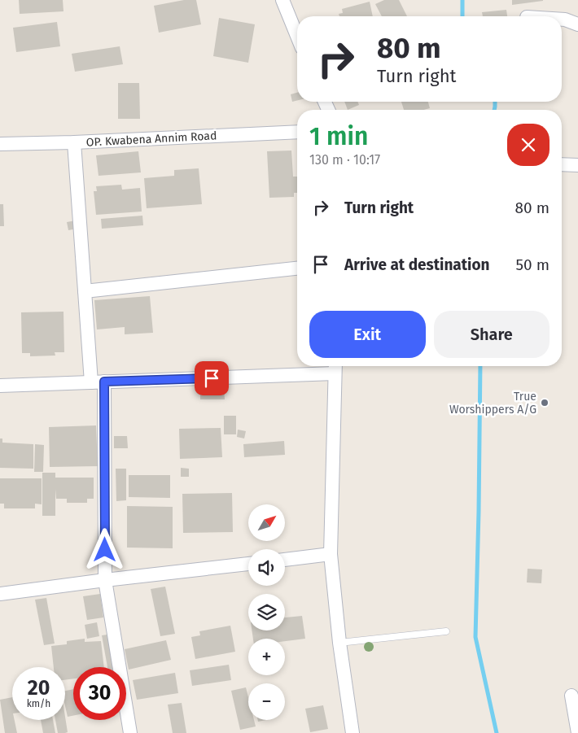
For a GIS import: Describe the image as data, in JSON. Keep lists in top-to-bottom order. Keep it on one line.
{"streets":{"street":["OP. Kwabena Annim Road"]},"places":["True Worshippers A/G"],"north":"top right","page":{"turn":["80 m","Turn right"],"heading":["1 min","130 m · 10:17"],"list":[{"name":"Turn right","value":"80 m"},{"name":"Arrive at destination","value":"50 m"}],"buttons":["Exit","Share"],"map_buttons":["+","−"],"speed":"20 km/h","limit":"30"}}
